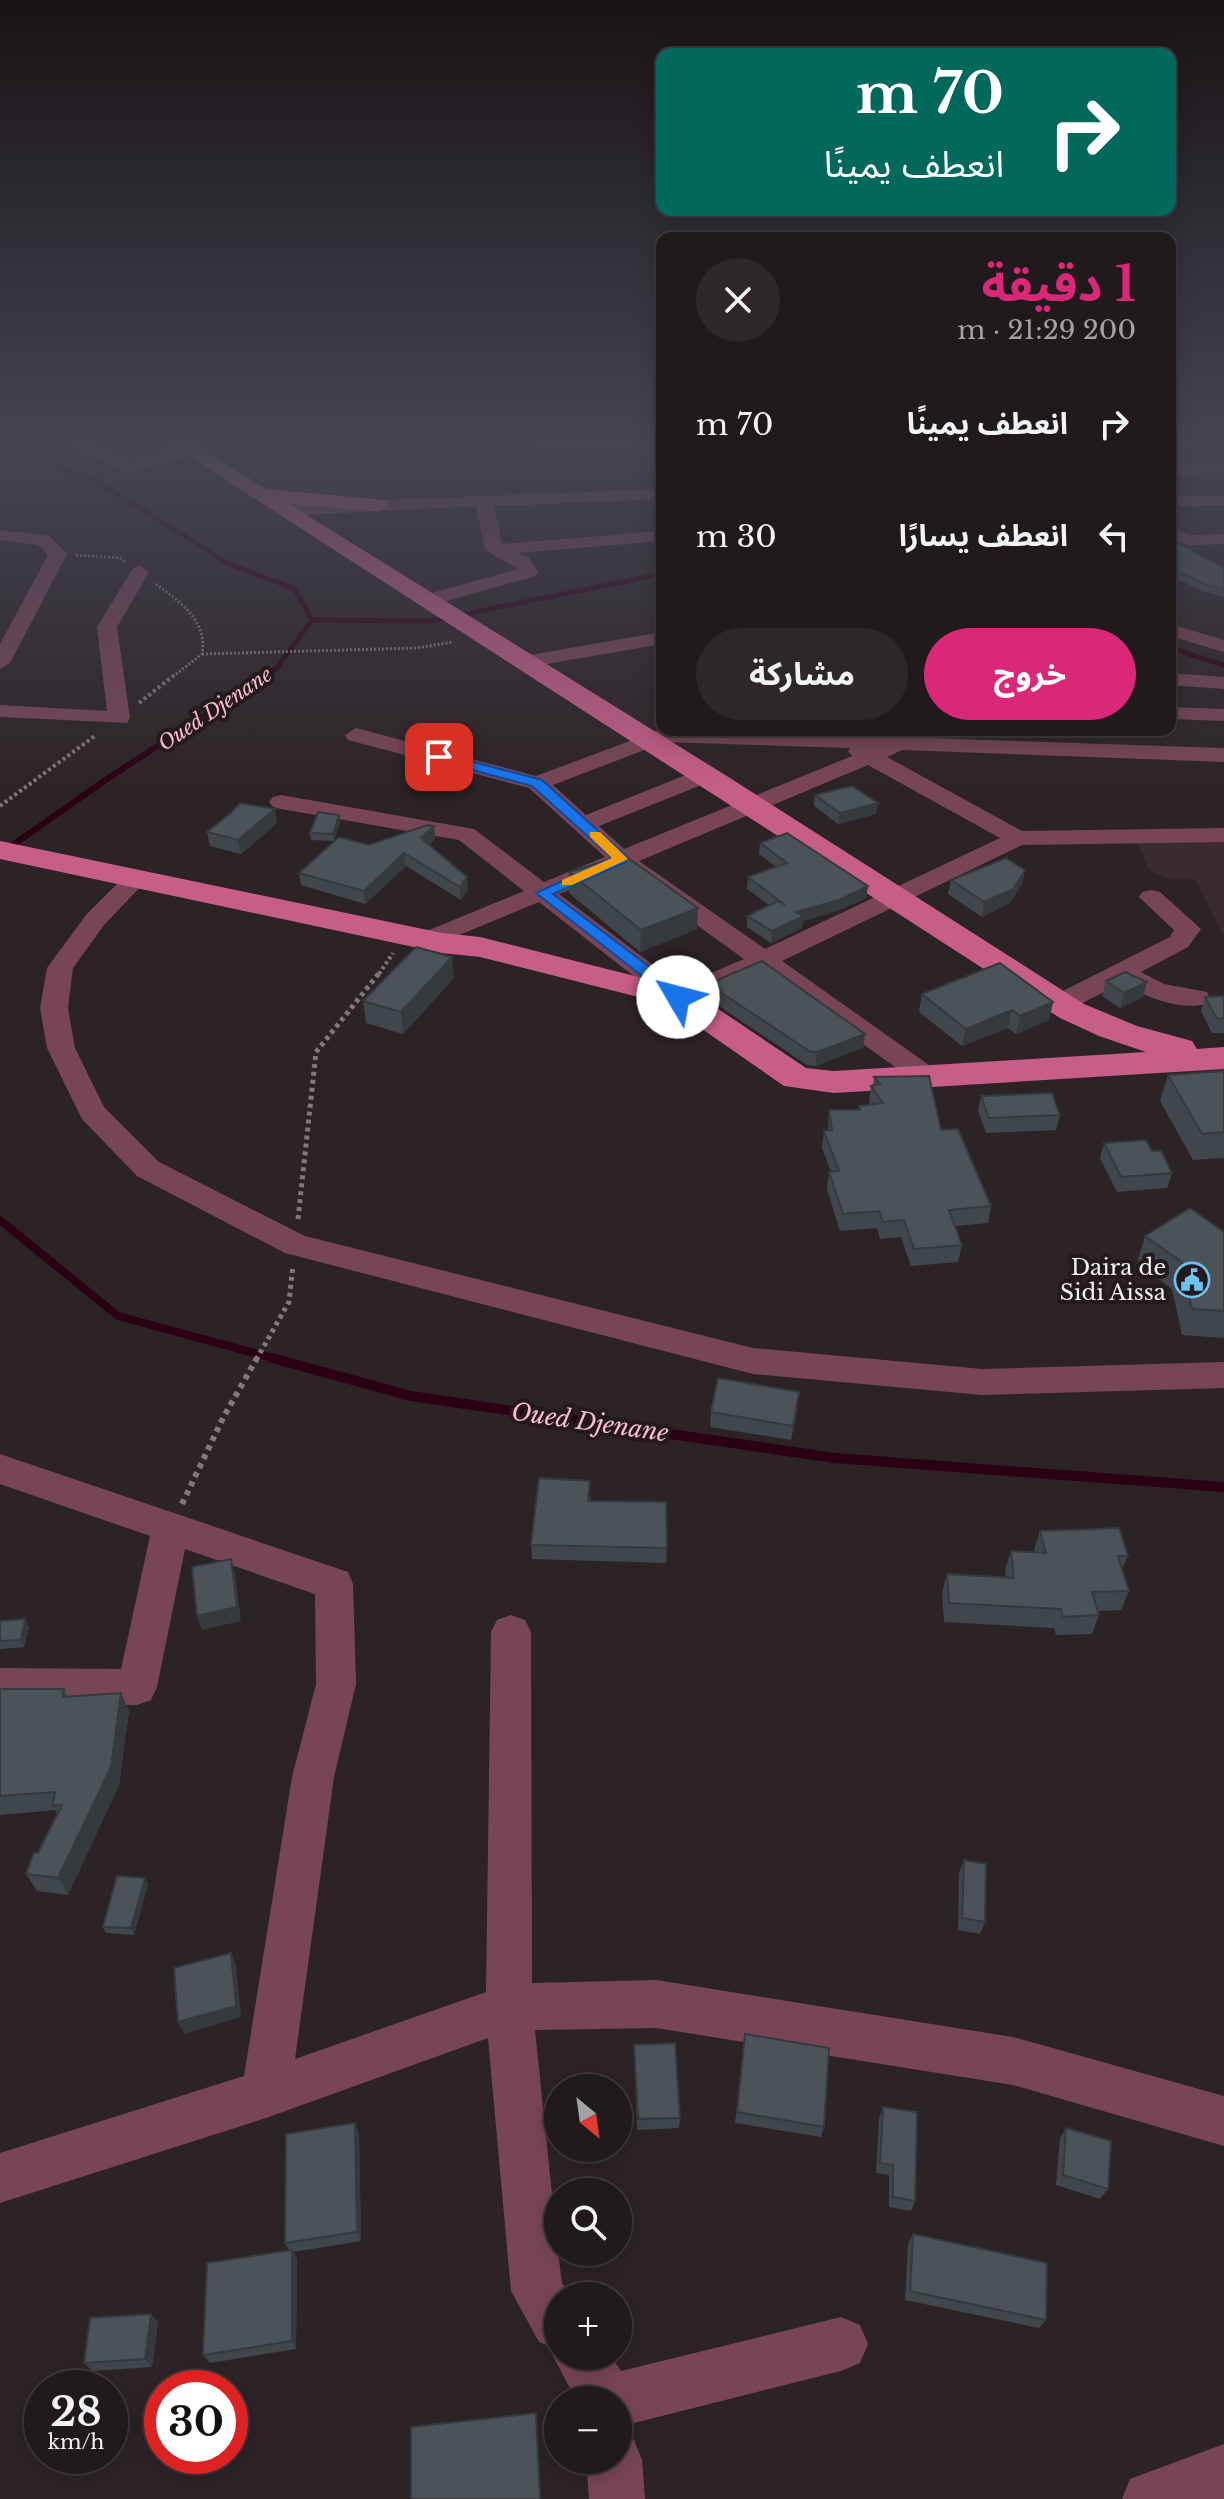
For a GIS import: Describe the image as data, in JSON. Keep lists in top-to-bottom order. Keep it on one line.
{"water":["Oued Djenane"],"places":{"public building":["Daira de Sidi Aissa"]},"north":"bottom right","page":{"turn":["70 m","انعطف يمينًا"],"heading":["1 دقيقة","200 m · 21:29"],"list":[{"name":"انعطف يمينًا","value":"70 m"},{"name":"انعطف يسارًا","value":"30 m"}],"buttons":["خروج","مشاركة"],"map_buttons":["+","−"],"speed":"28 km/h","limit":"30"}}
